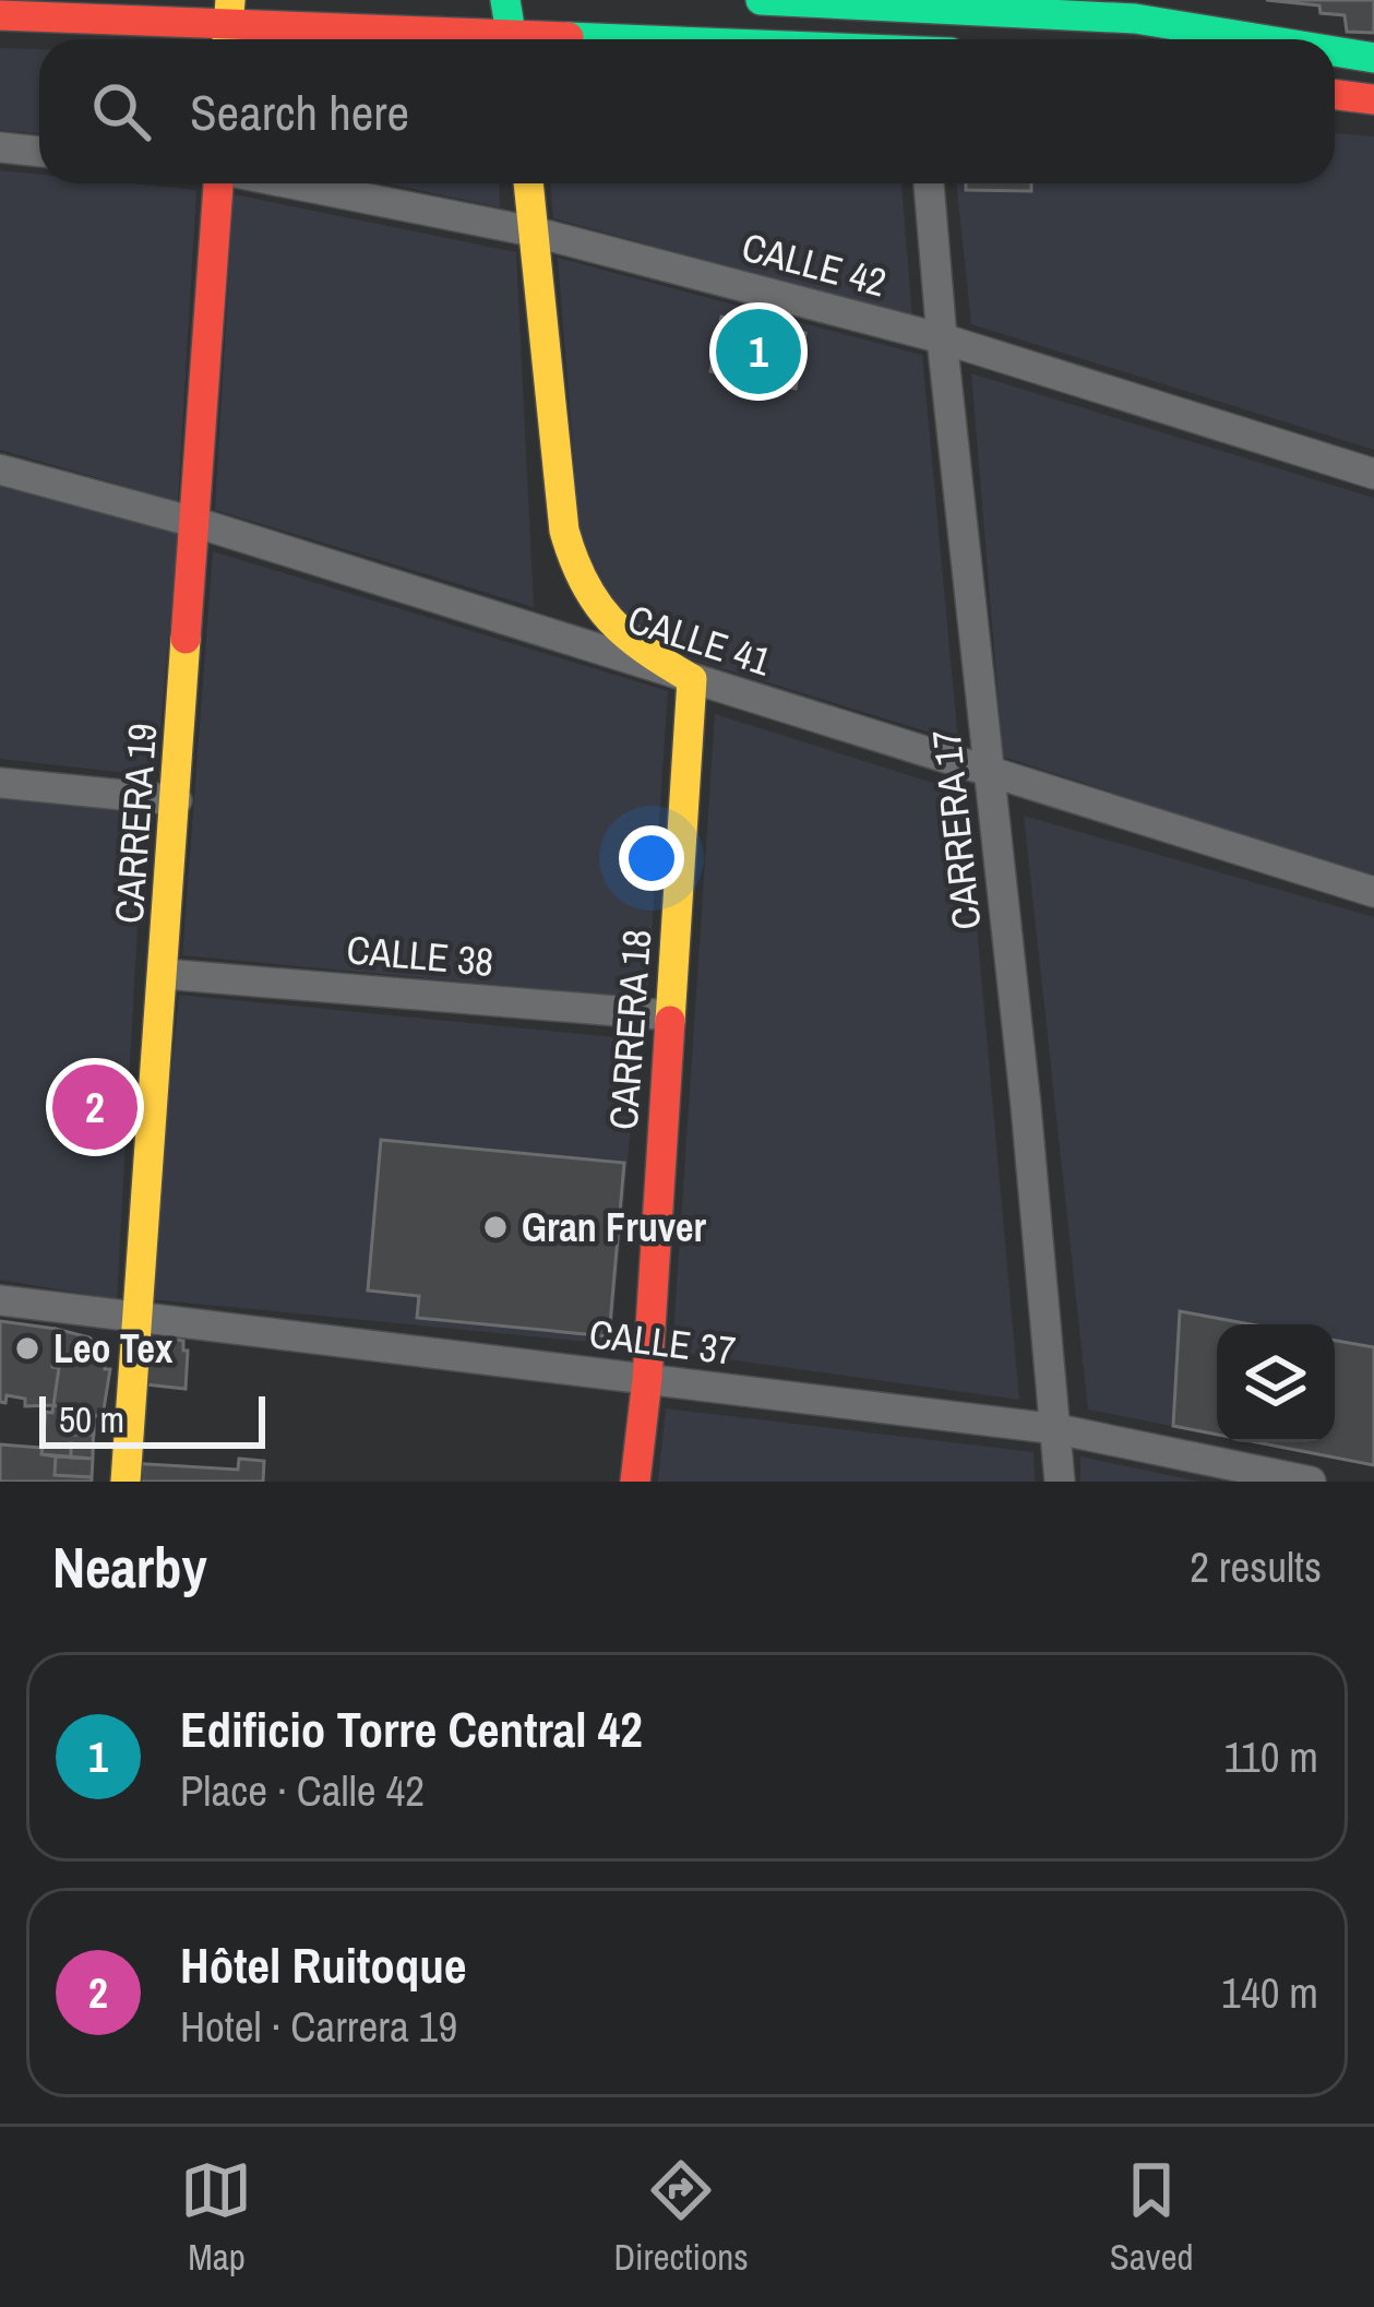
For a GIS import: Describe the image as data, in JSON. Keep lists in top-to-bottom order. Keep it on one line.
{"streets":{"street":["CALLE 42","CALLE 41","CARRERA 19","CARRERA 17","CALLE 38","CARRERA 18","CALLE 37"]},"crossings":[["CALLE 42","CARRERA 17"],["CALLE 41","CARRERA 19"],["CALLE 41","CARRERA 17"],["CALLE 41","CARRERA 18"],["CARRERA 19","CALLE 38"],["CARRERA 19","CALLE 37"],["CARRERA 17","CALLE 37"],["CALLE 38","CARRERA 18"],["CARRERA 18","CALLE 37"]],"places":["Gran Fruver","Leo Tex"],"scale_bar":"50 m","page":{"search":"Search here","pins":["1","2"],"scale":"50 m","heading":["Nearby","2 results"],"list":[{"mark":"1","name":"Edificio Torre Central 42","note":"Place · Calle 42","value":"110 m"},{"mark":"2","name":"Hôtel Ruitoque","note":"Hotel · Carrera 19","value":"140 m"}],"nav":["Map","Directions","Saved"]}}
